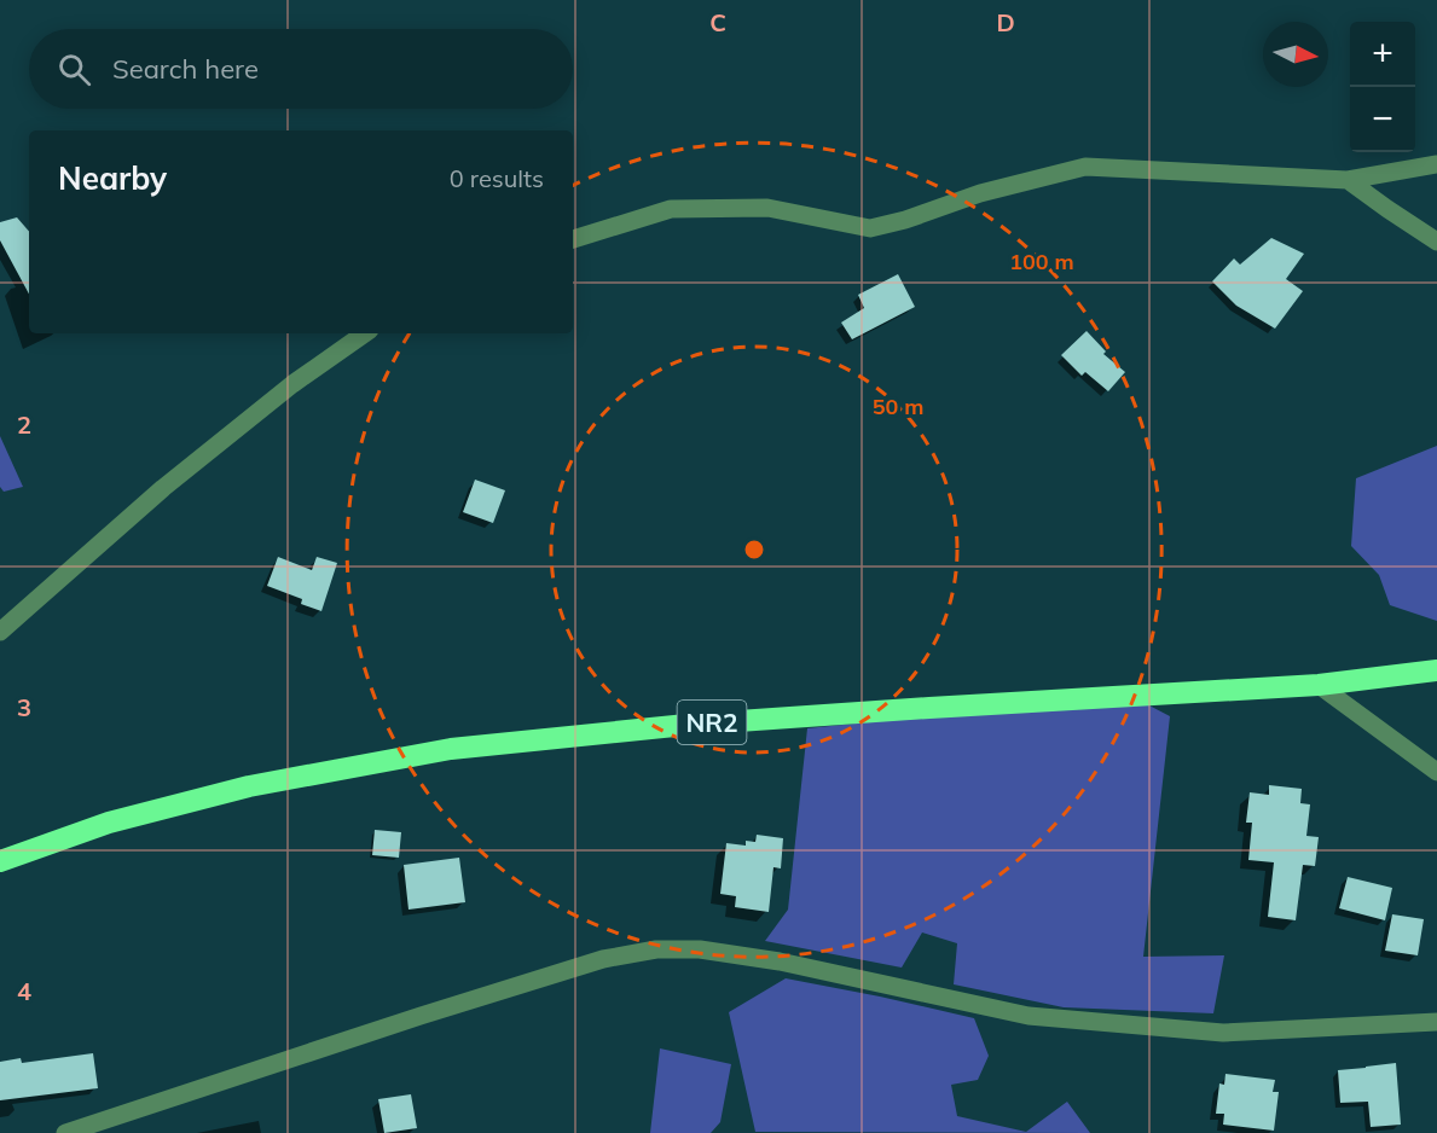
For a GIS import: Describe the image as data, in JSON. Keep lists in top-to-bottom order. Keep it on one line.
{"streets":{"highway":["NR2"]},"north":"right","page":{"map_buttons":["+","−"],"search":"Search here","heading":["Nearby","0 results"]},"grid":{"columns":["C","D"],"rows":["2","3","4"]},"rings":["100 m","50 m"]}
